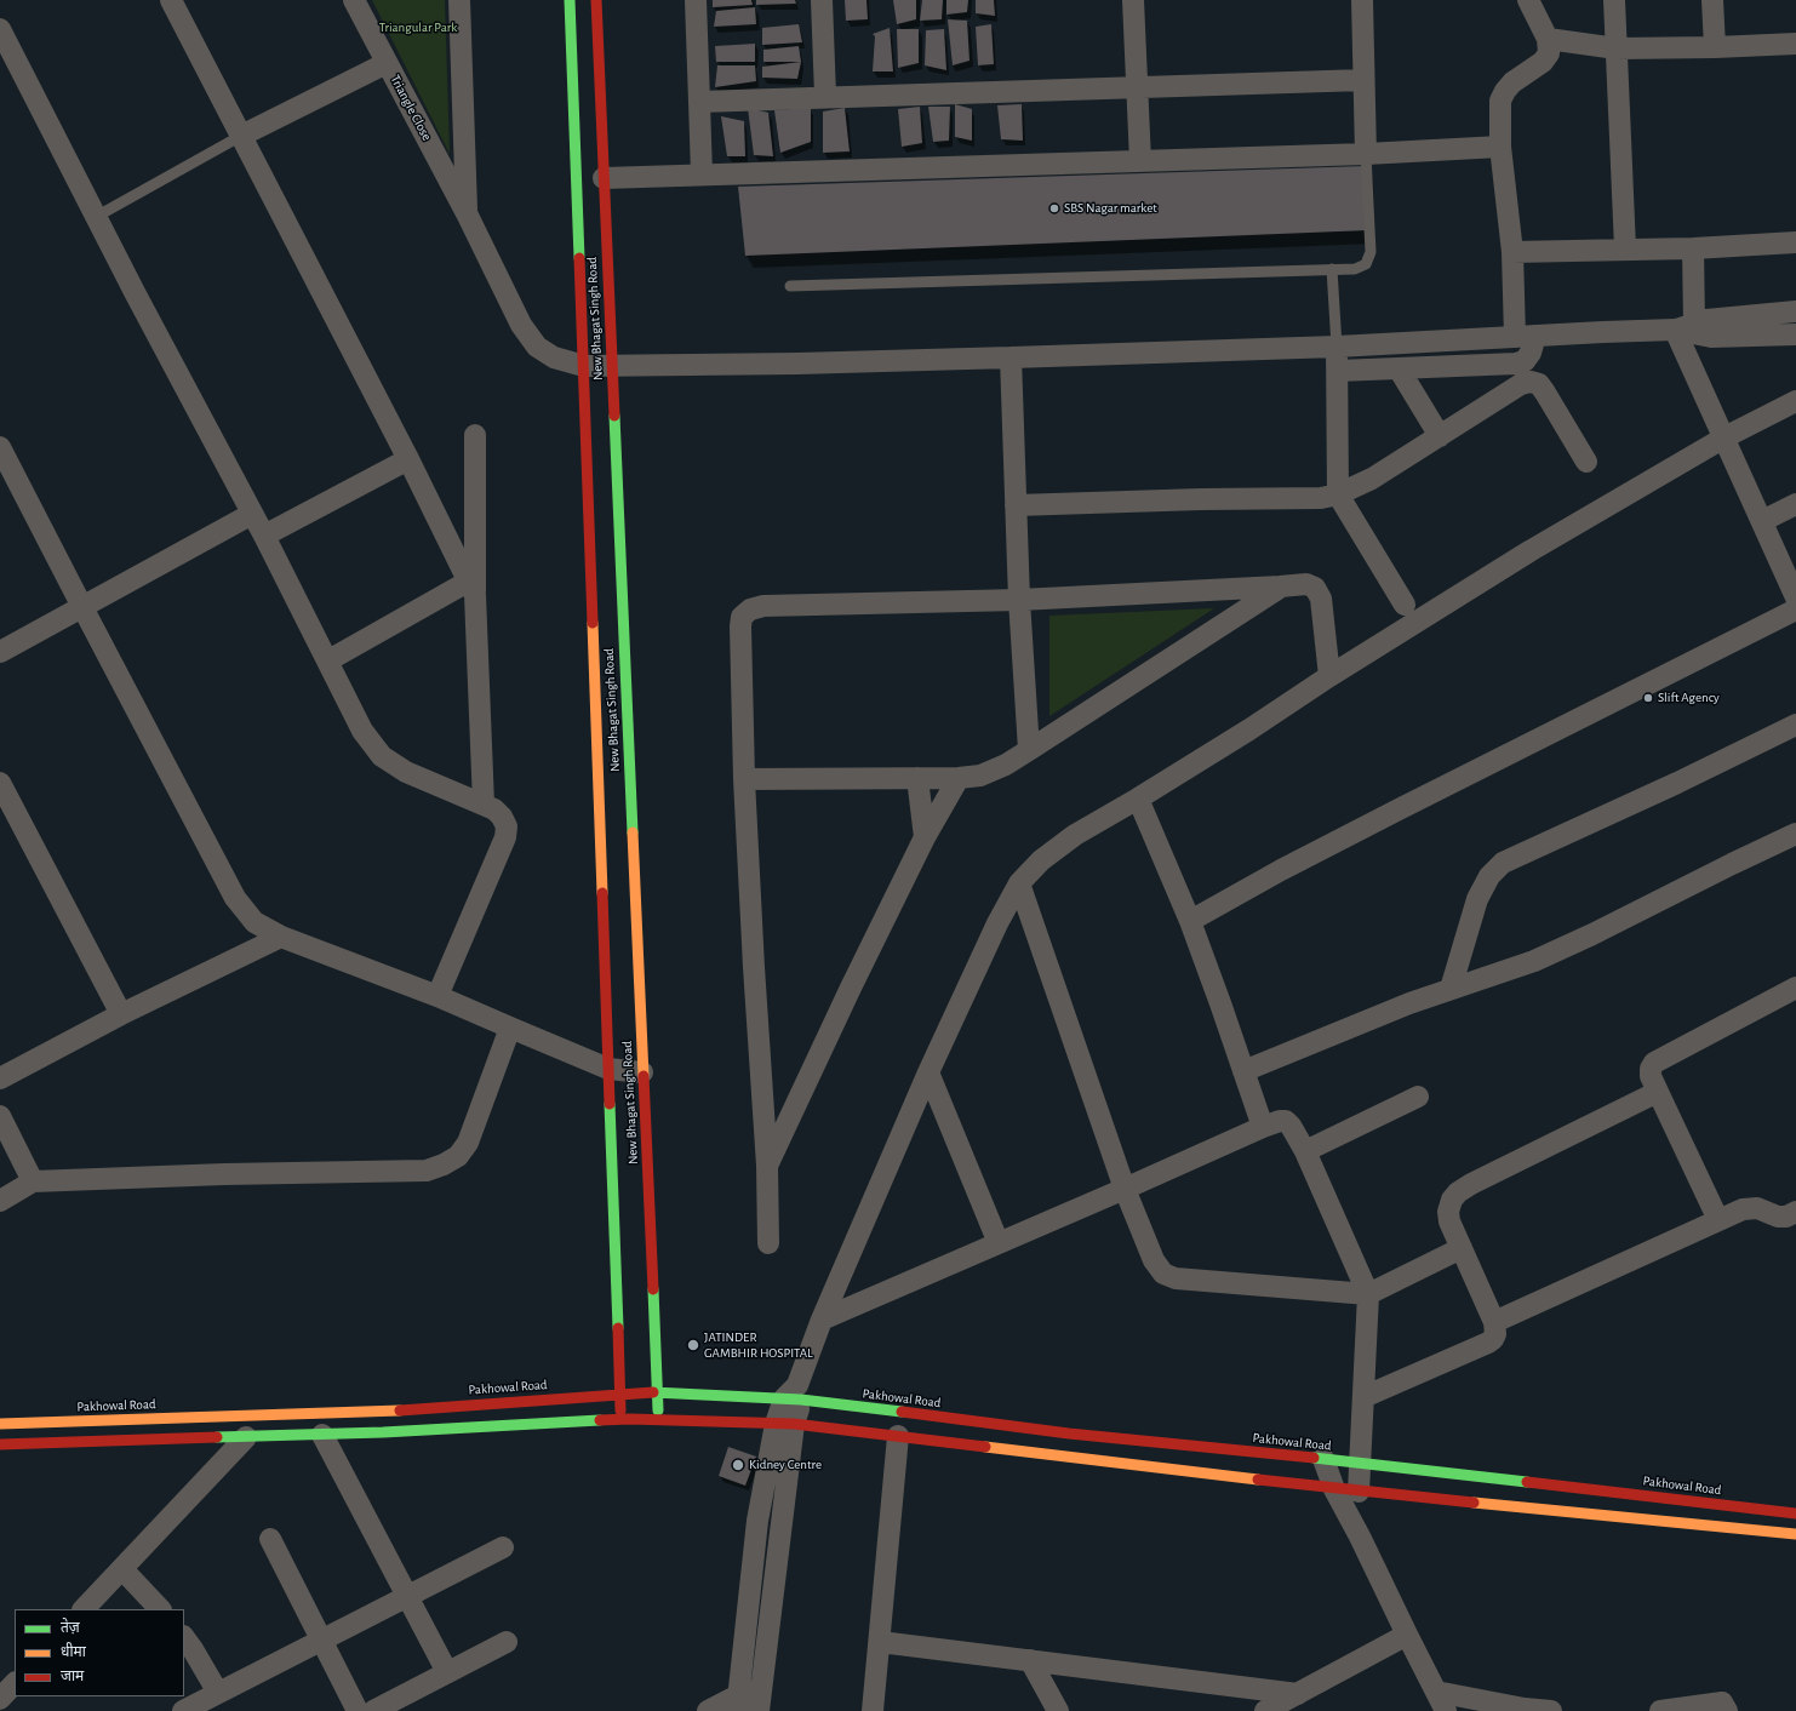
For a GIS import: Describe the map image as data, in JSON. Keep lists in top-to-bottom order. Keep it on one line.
{"streets":{"street":["Triangle Close","New Bhagat Singh Road","Pakhowal Road"]},"crossings":[["Triangle Close","New Bhagat Singh Road"],["New Bhagat Singh Road","Pakhowal Road"]],"parks":["Triangular Park"],"places":["SBS Nagar market","Slift Agency","JATINDER GAMBHIR HOSPITAL","Kidney Centre"],"legend":["तेज़","धीमा","जाम"]}
